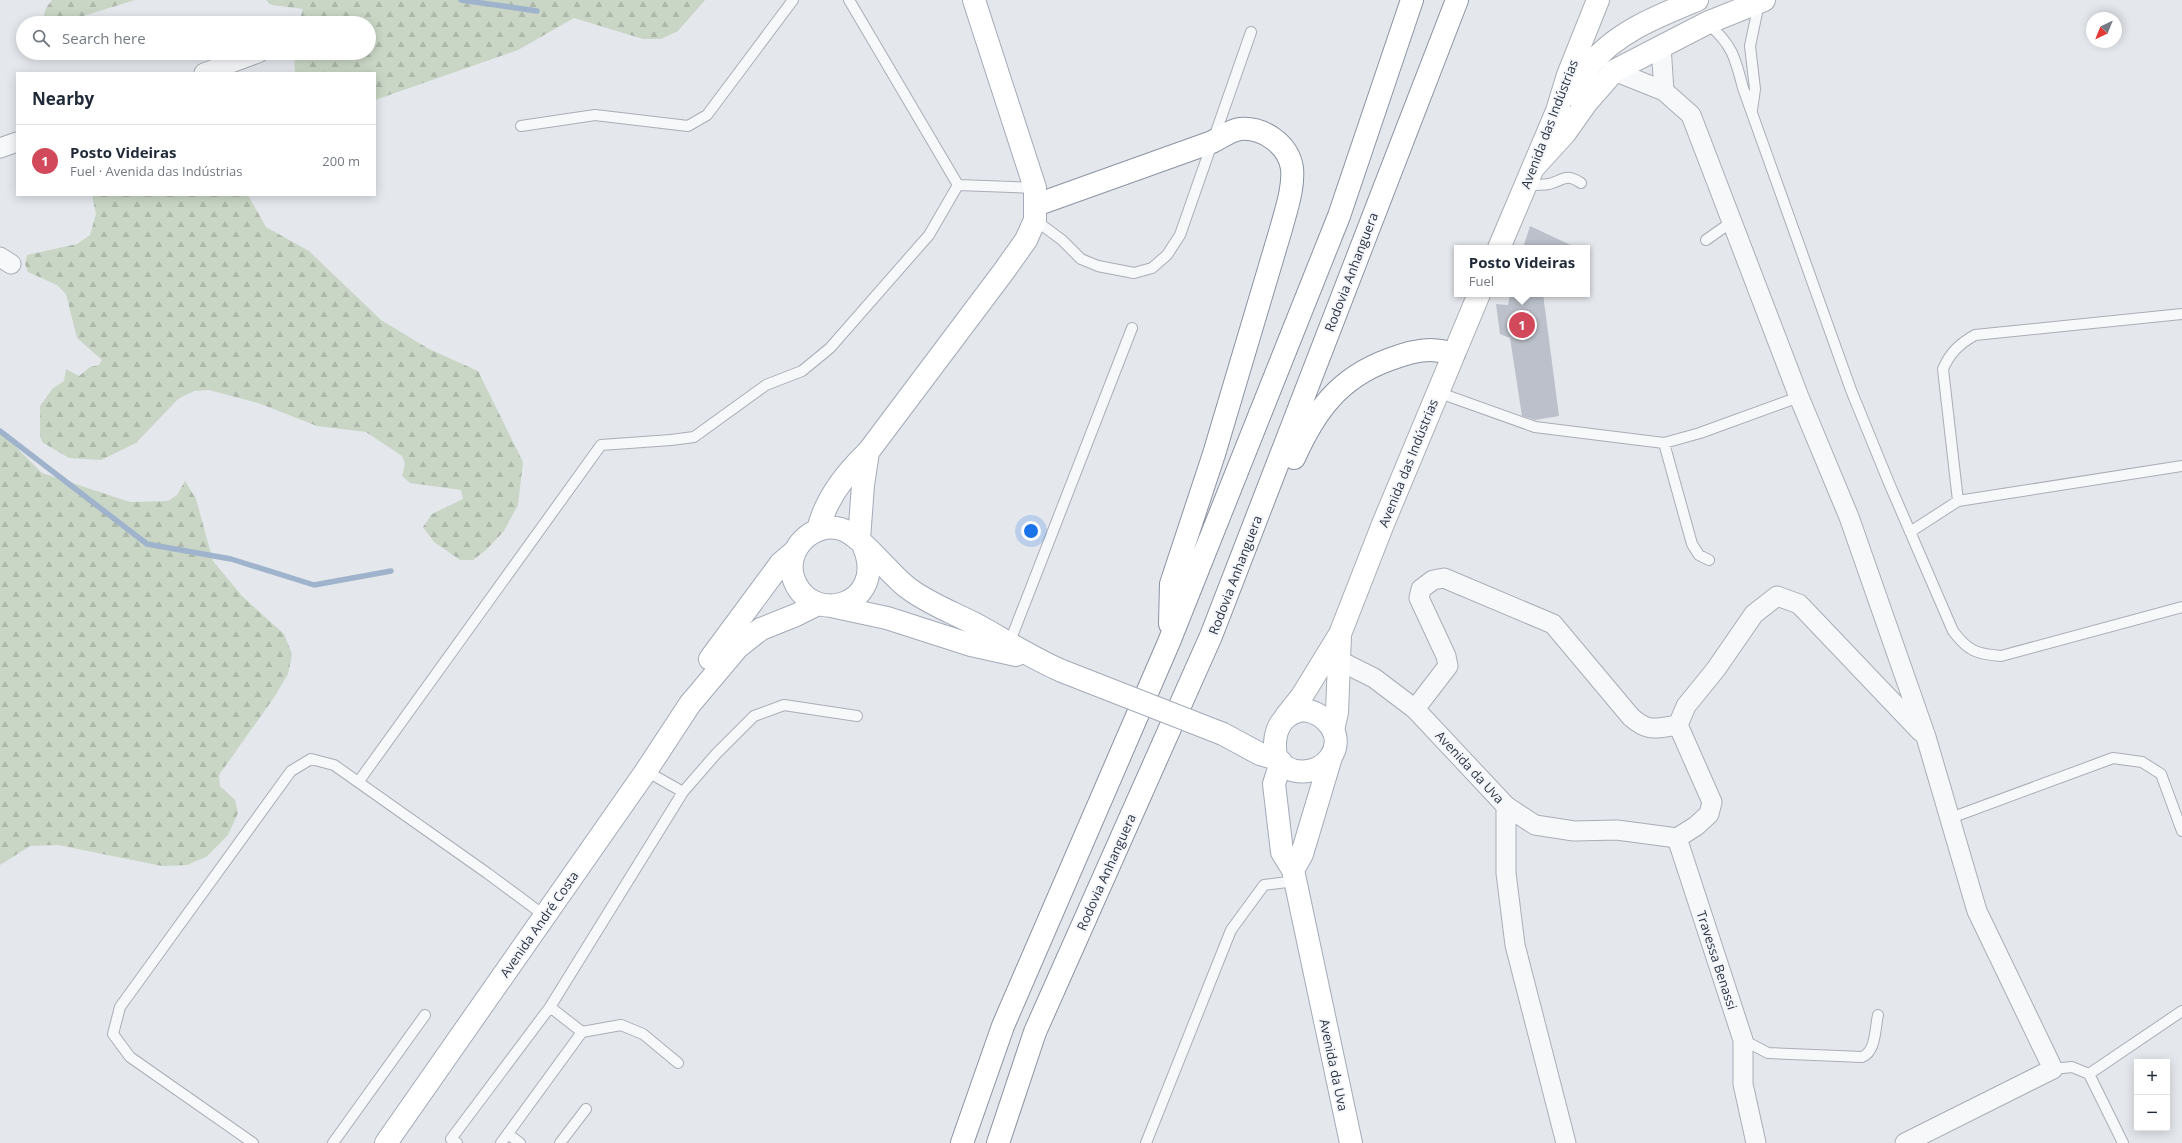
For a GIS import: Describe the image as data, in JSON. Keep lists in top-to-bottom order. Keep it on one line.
{"streets":{"main road":["Avenida das Indústrias","Rodovia Anhanguera","Avenida da Uva","Avenida André Costa"],"street":["Travessa Benassi"]},"crossings":[["Avenida das Indústrias","Avenida da Uva"],["Avenida da Uva","Travessa Benassi"]],"north":"bottom left","page":{"search":"Search here","heading":"Nearby","list":[{"mark":"1","name":"Posto Videiras","note":"Fuel · Avenida das Indústrias","value":"200 m"}],"popup":["Posto Videiras","Fuel"],"pins":"1","map_buttons":["+","−"]}}
